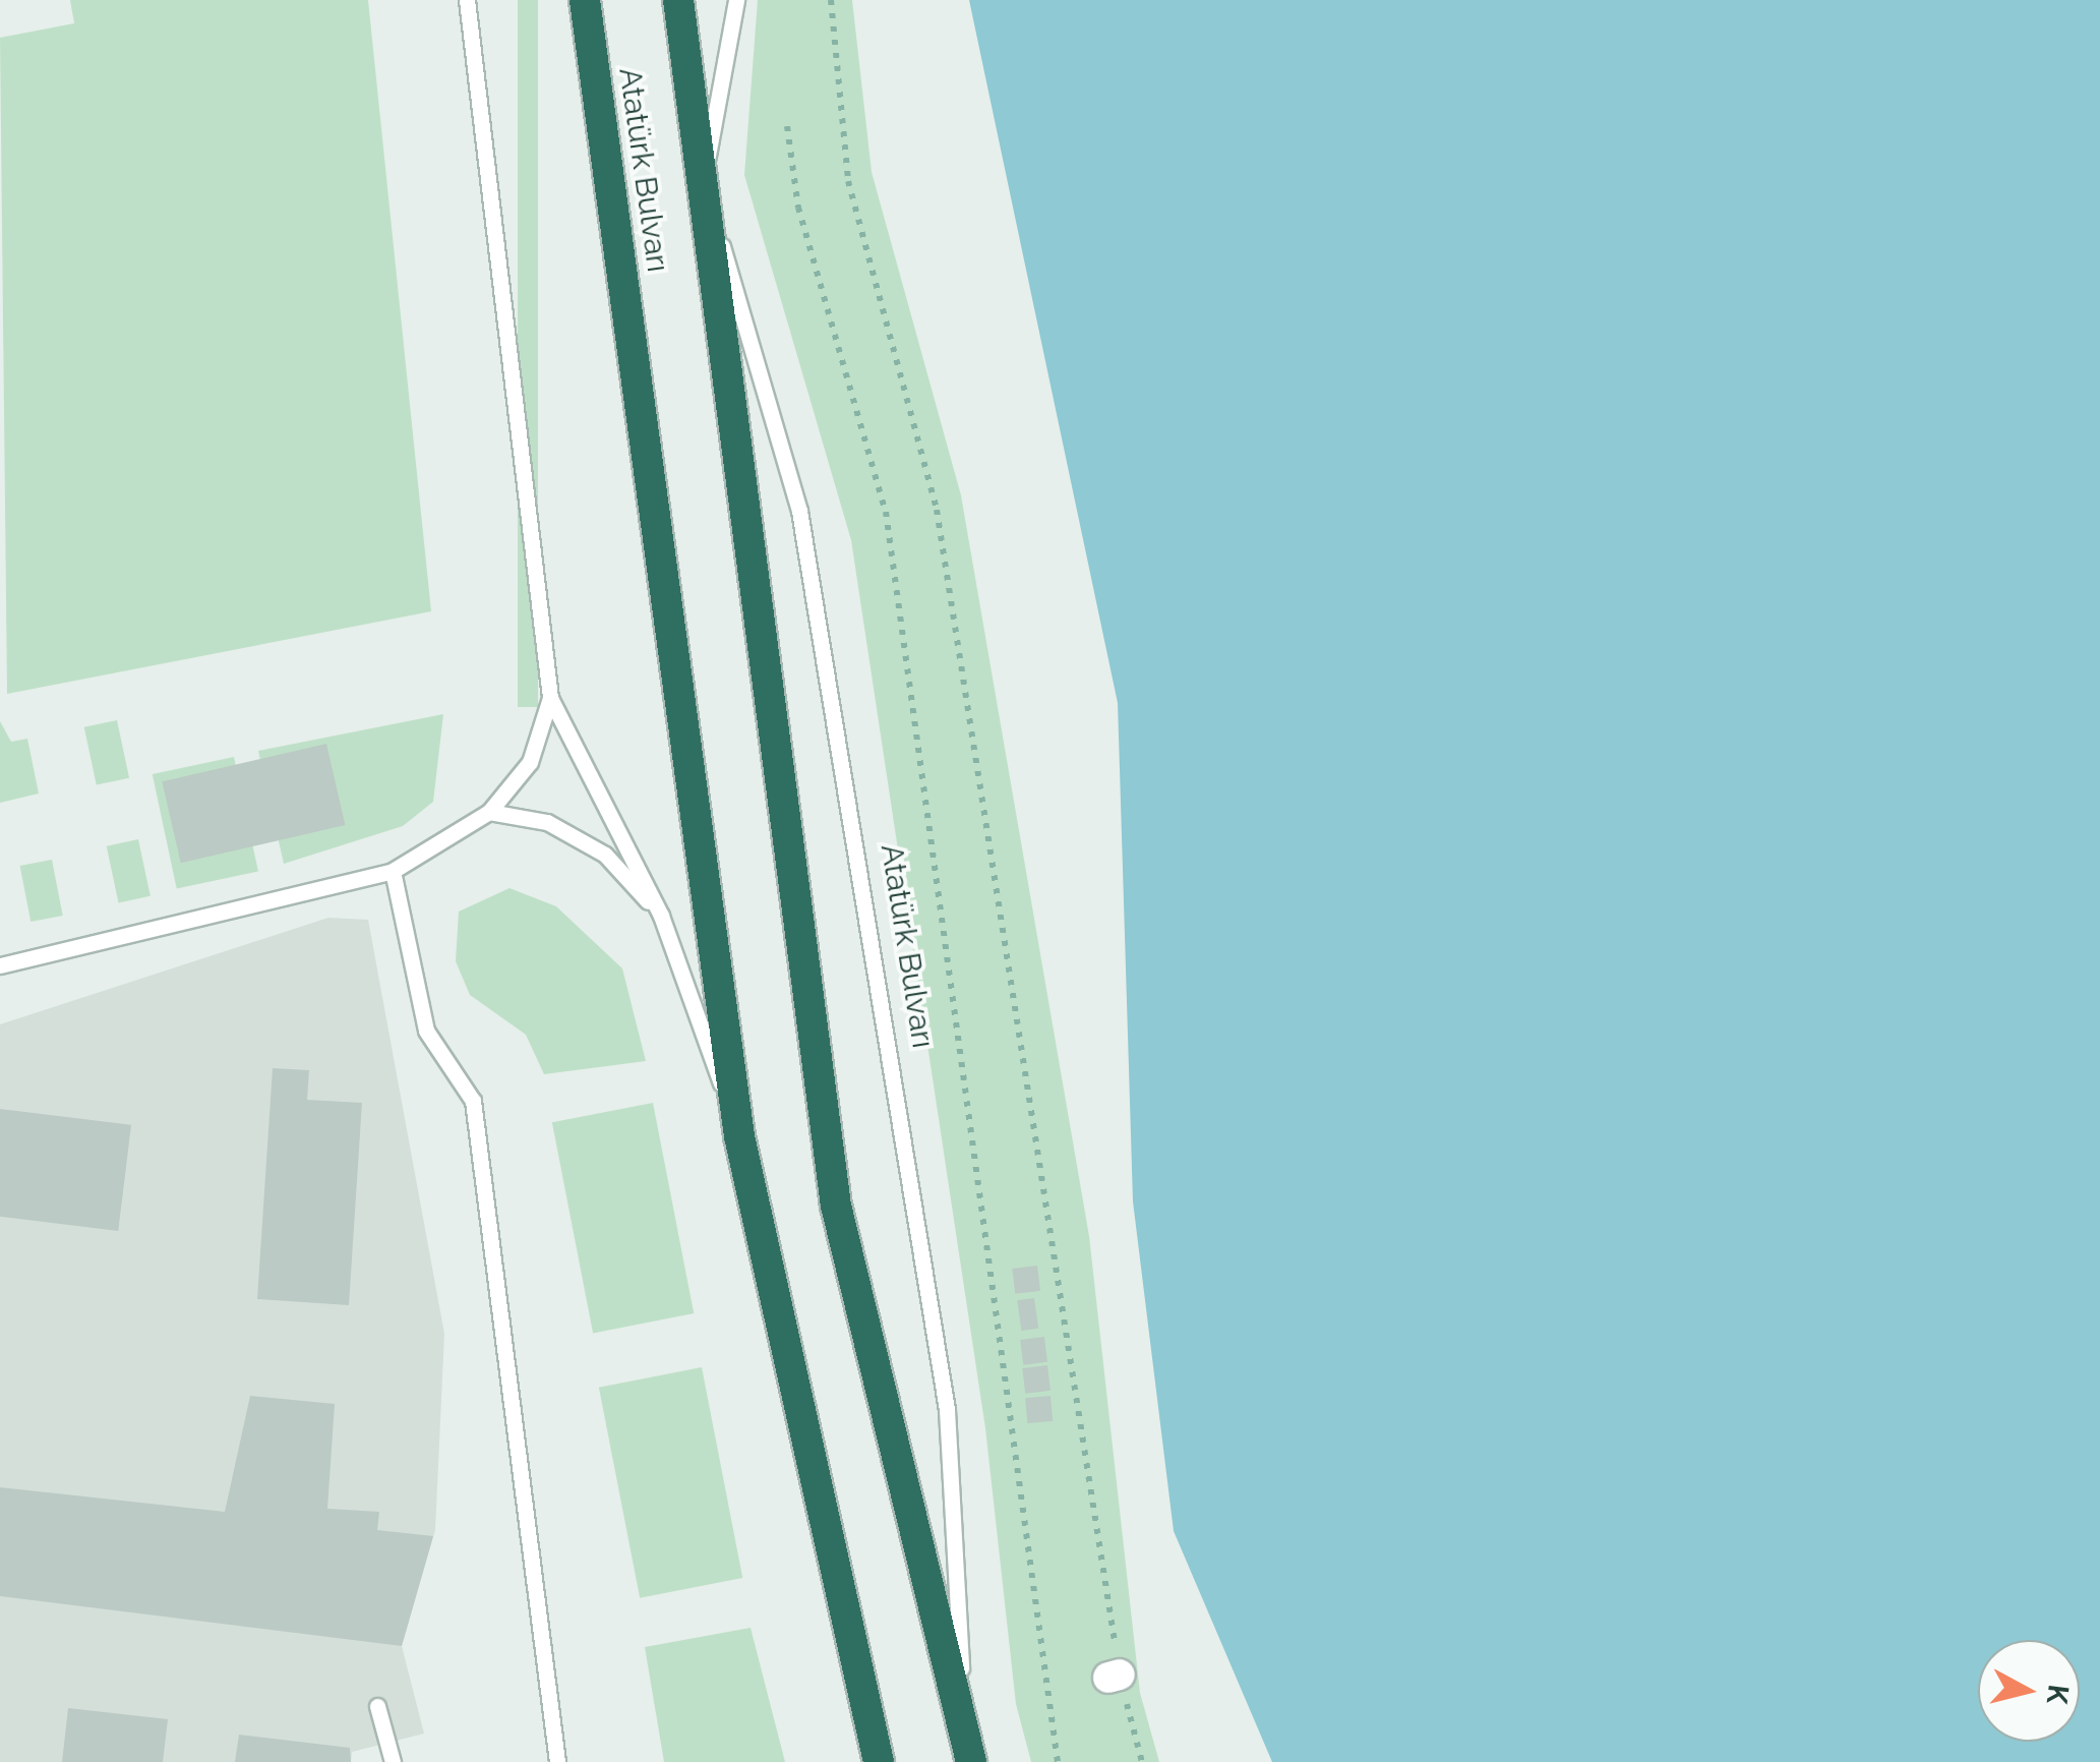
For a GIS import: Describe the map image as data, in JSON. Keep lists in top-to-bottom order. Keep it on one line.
{"streets":{"highway":["Atatürk Bulvarı"]},"north":"right"}
